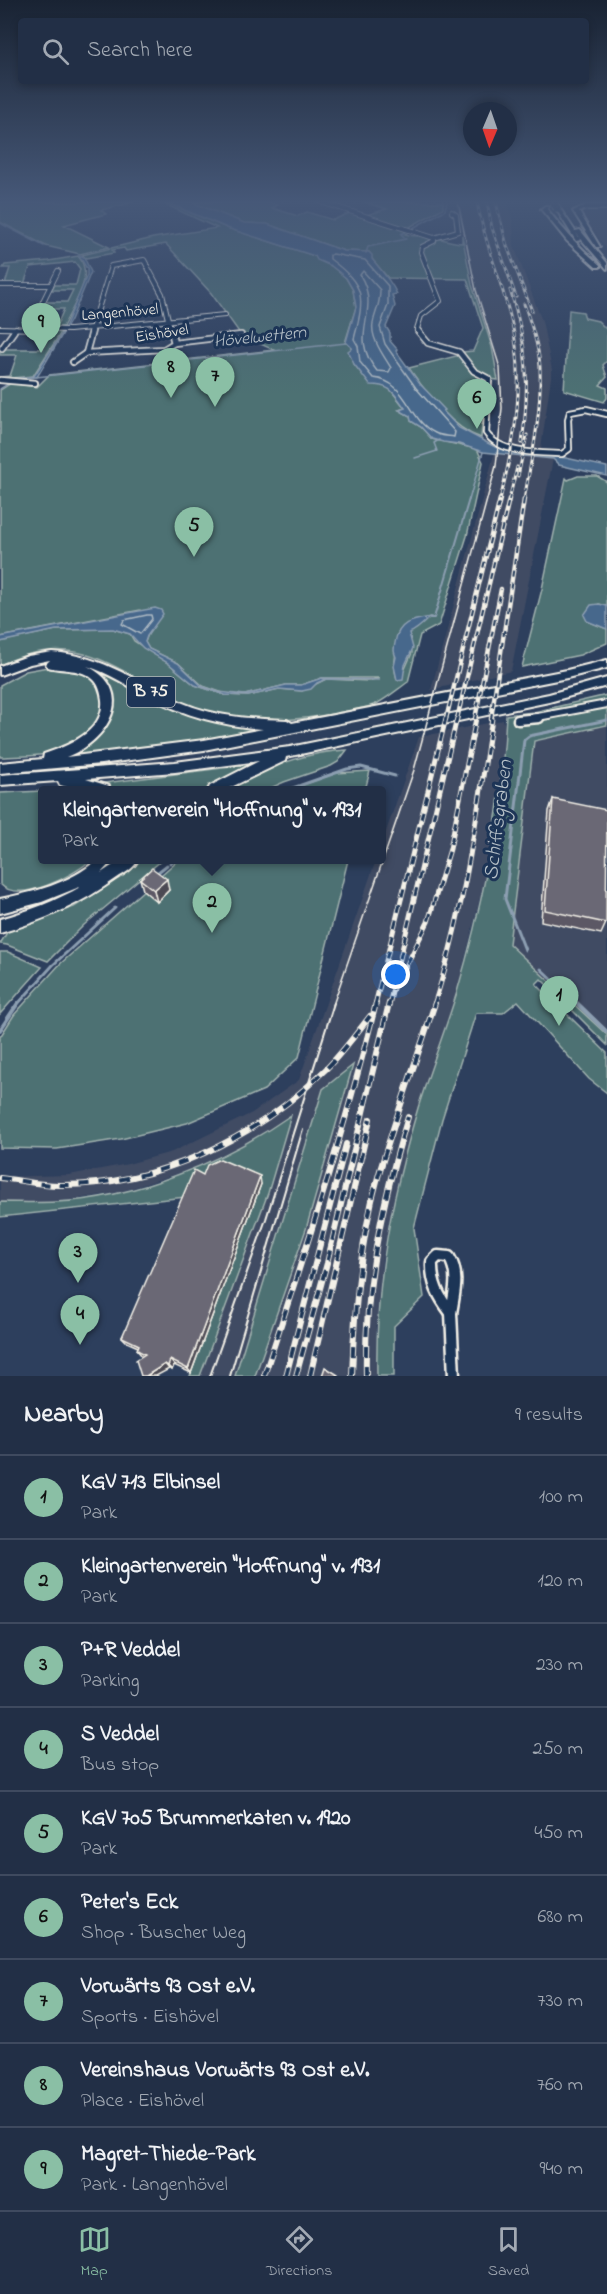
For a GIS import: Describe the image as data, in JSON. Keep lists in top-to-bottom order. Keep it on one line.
{"streets":{"highway":["B 75"],"street":["Langenhövel","Eishövel"]},"water":["Hövelwettern","Schiffsgraben"],"north":"bottom","page":{"search":"Search here","pins":["9","8","7","6","5","2","1","3","4"],"popup":["Kleingartenverein \"Hoffnung\" v. 1931","Park"],"heading":["Nearby","9 results"],"list":[{"mark":"1","name":"KGV 713 Elbinsel","note":"Park","value":"100 m"},{"mark":"2","name":"Kleingartenverein \"Hoffnung\" v. 1931","note":"Park","value":"120 m"},{"mark":"3","name":"P+R Veddel","note":"Parking","value":"230 m"},{"mark":"4","name":"S Veddel","note":"Bus stop","value":"250 m"},{"mark":"5","name":"KGV 705 Brummerkaten v. 1920","note":"Park","value":"450 m"},{"mark":"6","name":"Peter's Eck","note":"Shop · Buscher Weg","value":"680 m"},{"mark":"7","name":"Vorwärts 93 Ost e.V.","note":"Sports · Eishövel","value":"730 m"},{"mark":"8","name":"Vereinshaus Vorwärts 93 Ost e.V.","note":"Place · Eishövel","value":"760 m"},{"mark":"9","name":"Magret-Thiede-Park","note":"Park · Langenhövel","value":"940 m"}],"nav":["Map","Directions","Saved"]}}
